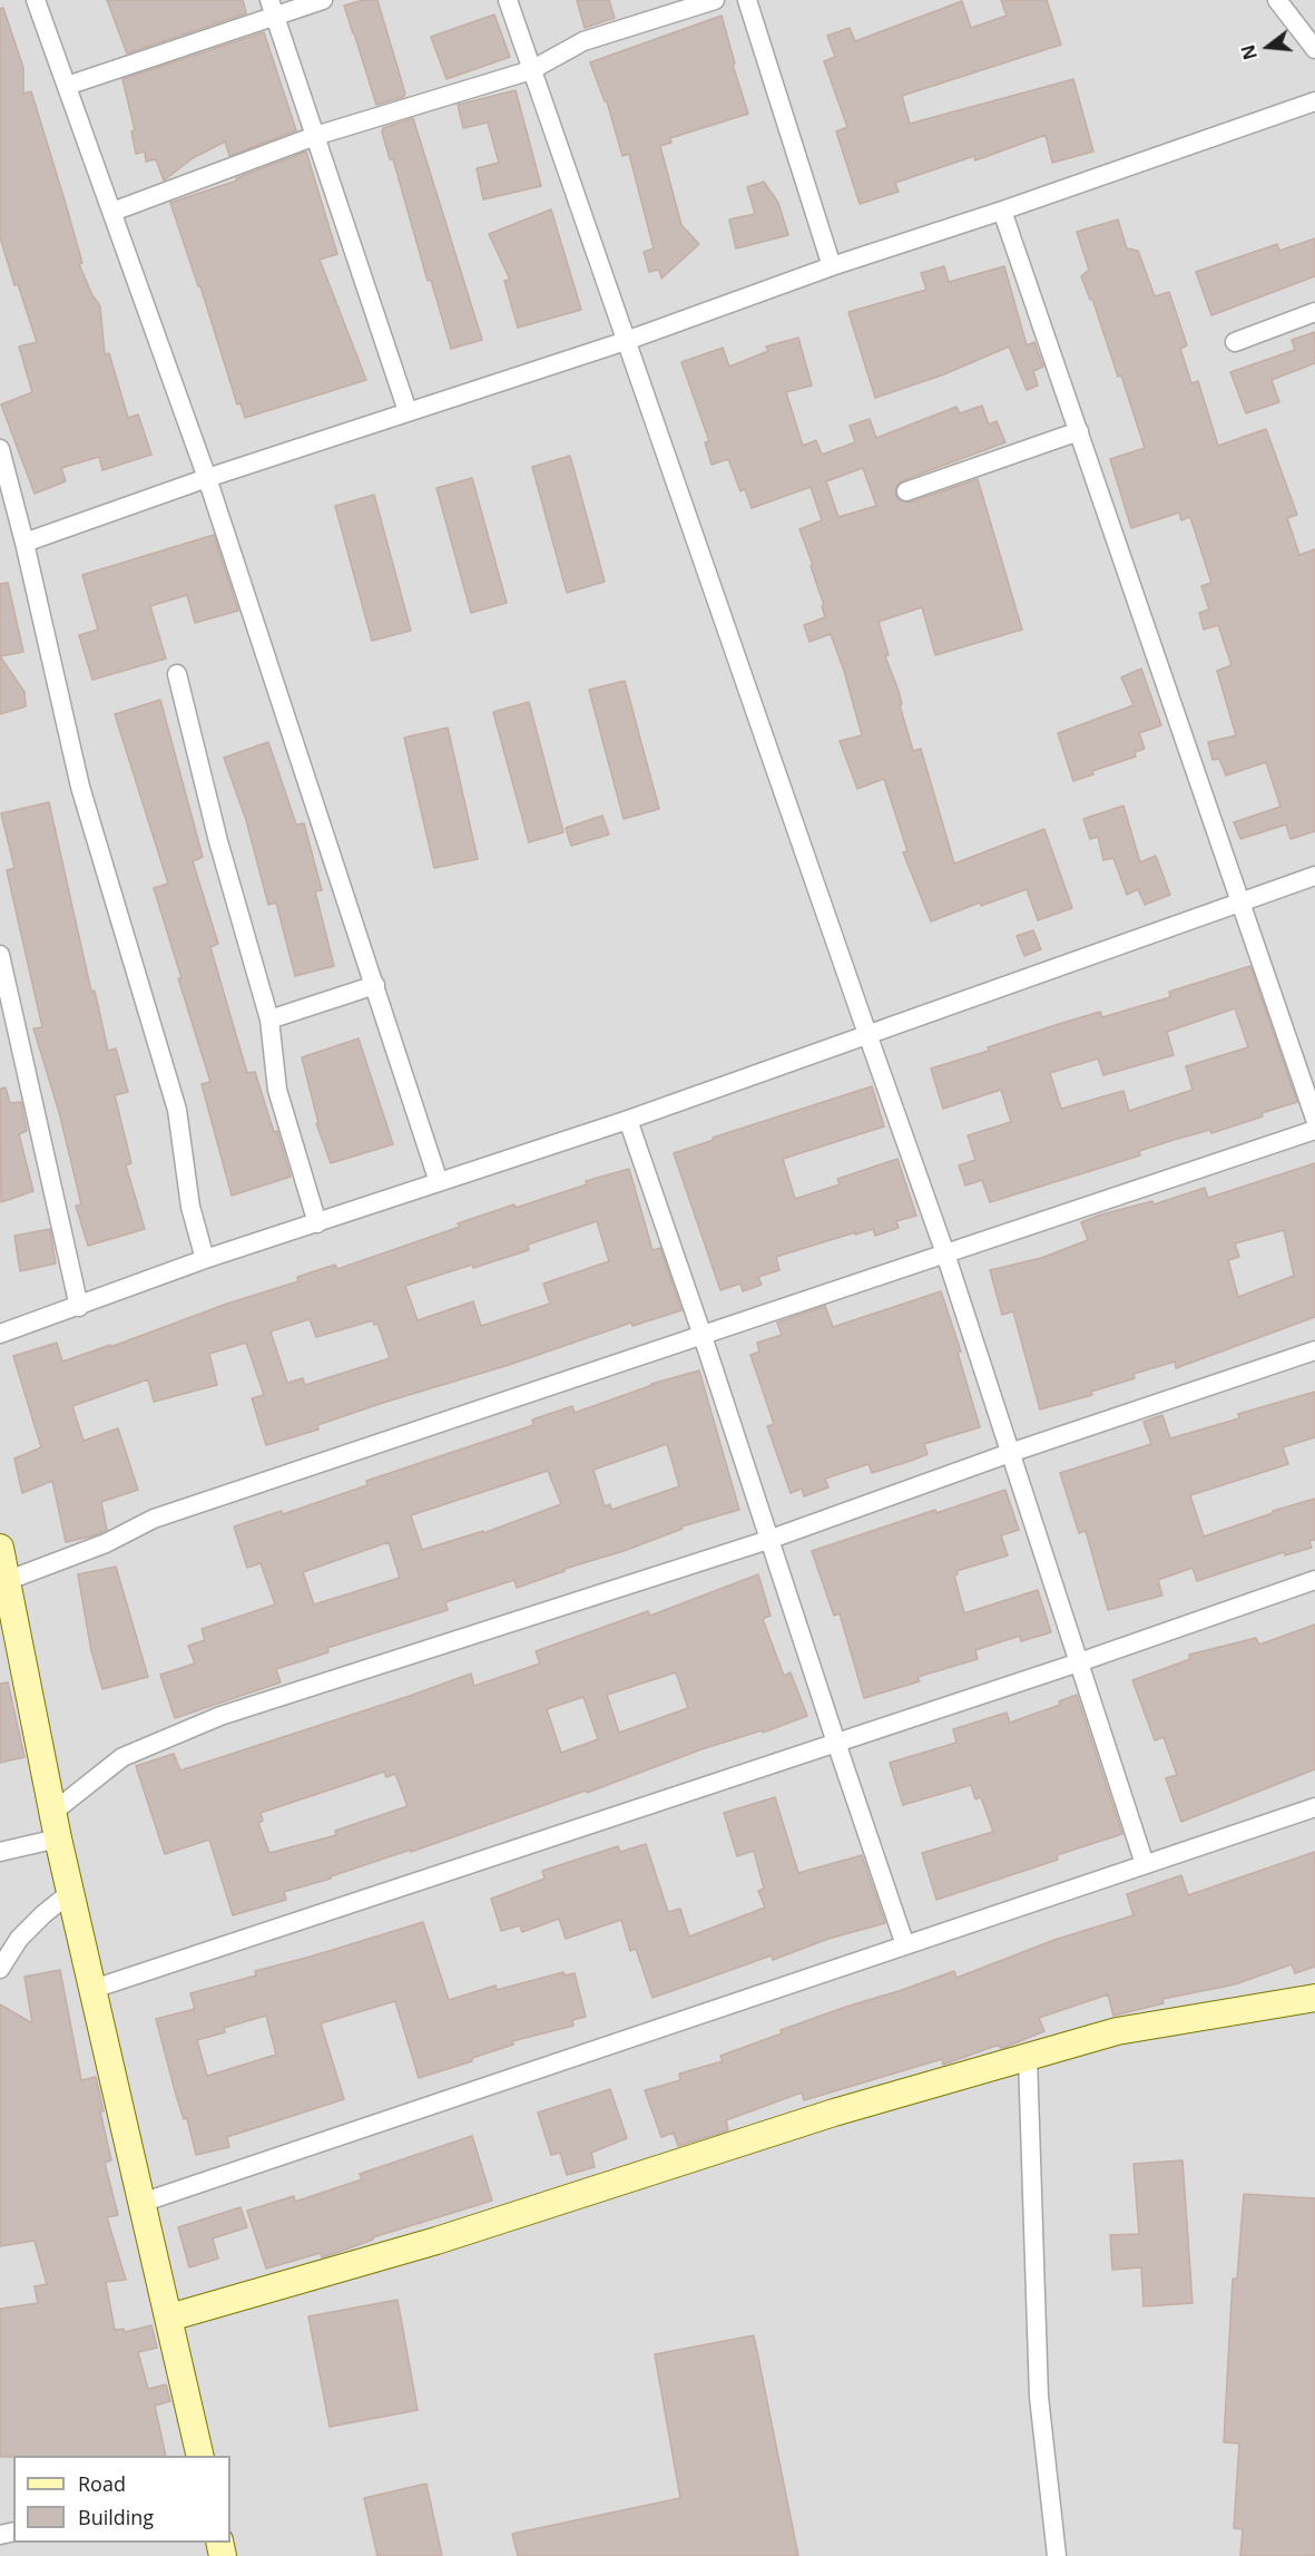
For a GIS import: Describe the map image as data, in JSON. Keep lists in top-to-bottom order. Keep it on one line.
{"legend":["Road","Building"],"north":"left"}
